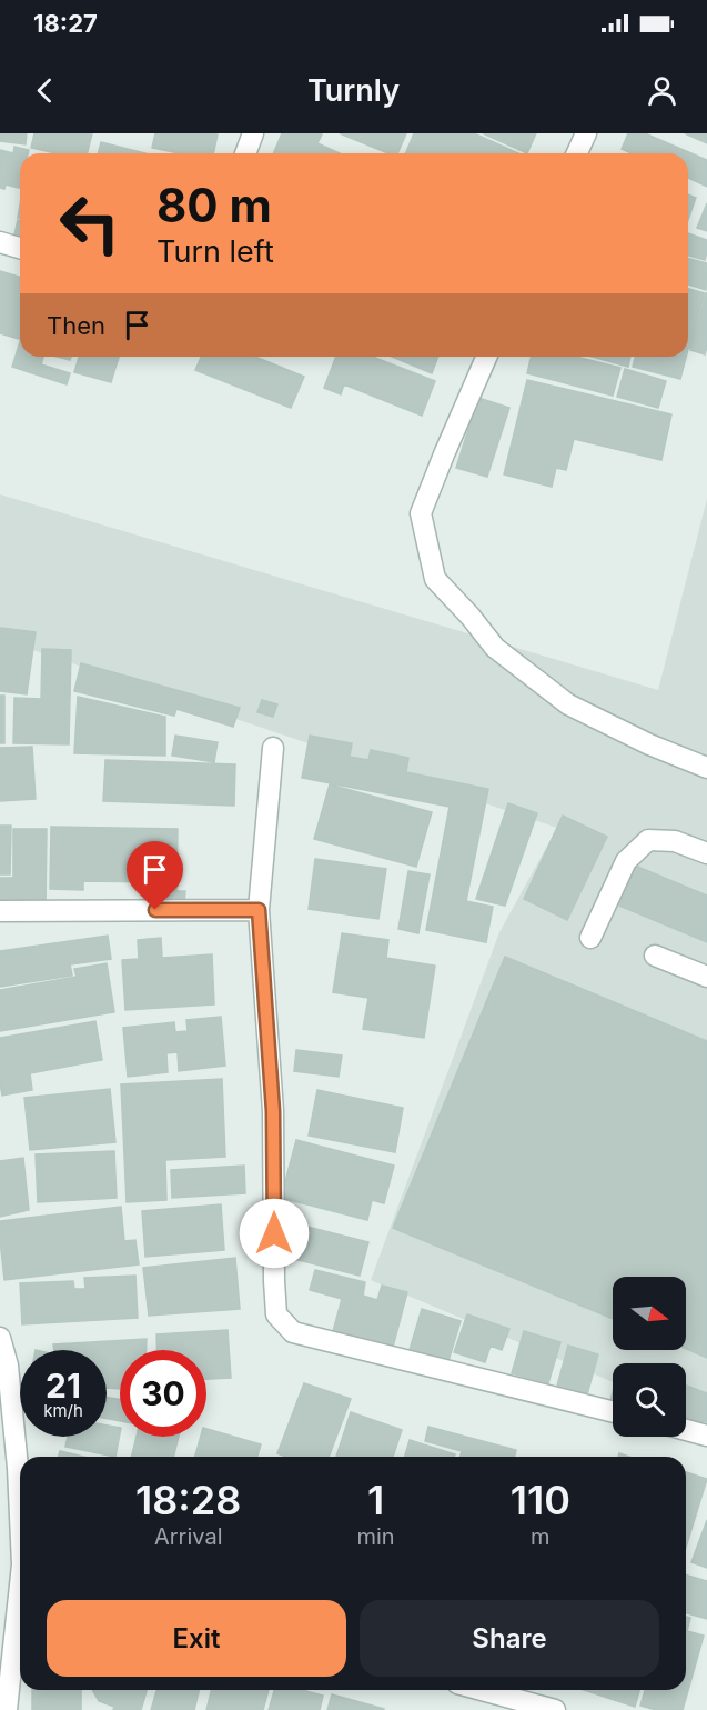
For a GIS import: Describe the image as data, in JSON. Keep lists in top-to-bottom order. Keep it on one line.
{"north":"right","page":{"status":"18:27","header":"Turnly","turn":["80 m","Turn left"],"then":"Then","speed":"21 km/h","limit":"30","eta":["18:28","Arrival","1","min","110","m"],"buttons":["Exit","Share"]}}
